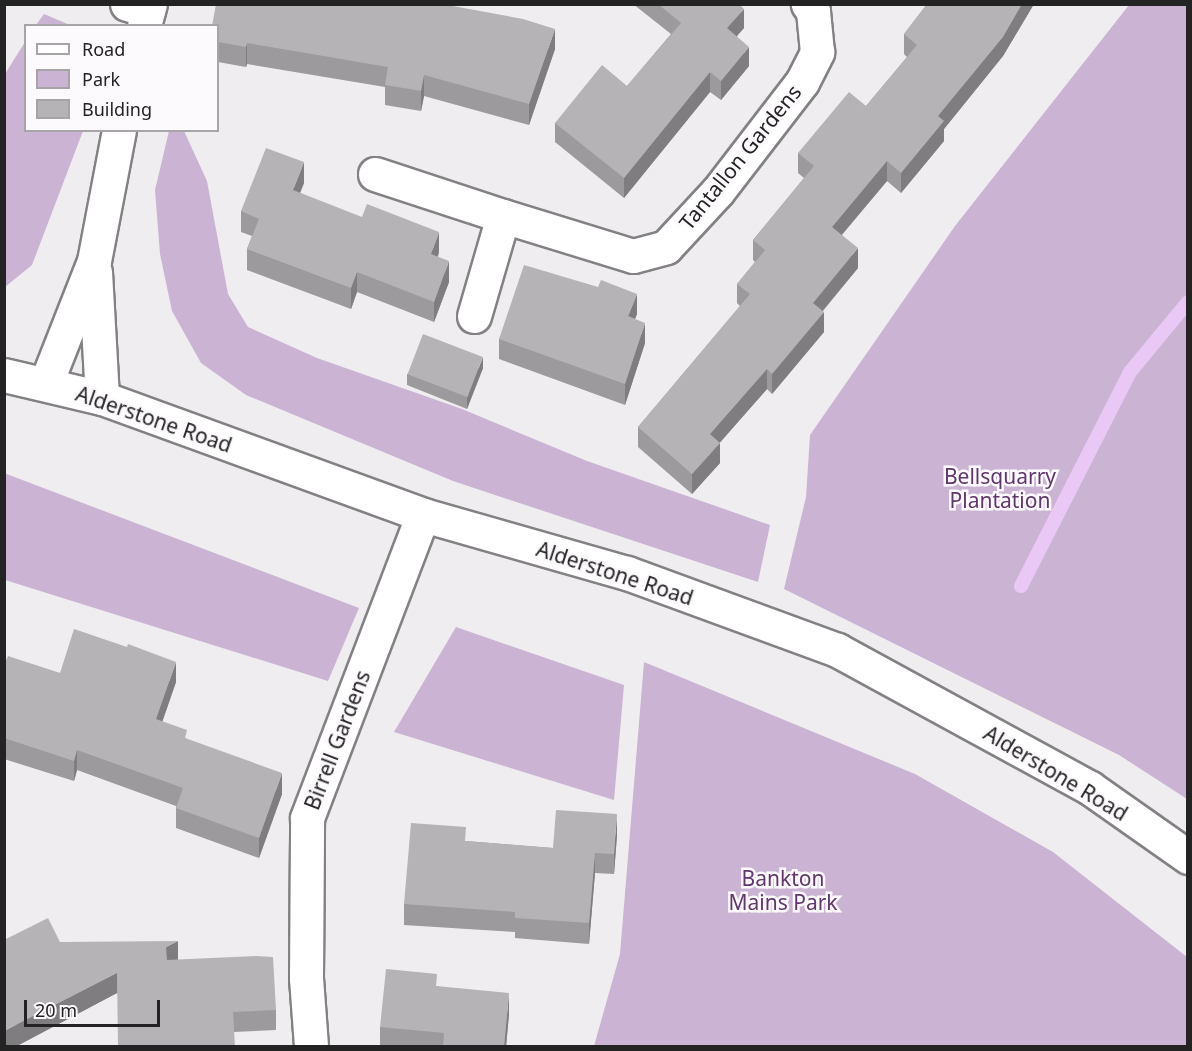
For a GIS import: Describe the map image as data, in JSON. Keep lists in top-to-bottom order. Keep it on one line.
{"streets":{"street":["Tantallon Gardens","Alderstone Road","Birrell Gardens"]},"crossings":[["Alderstone Road","Birrell Gardens"]],"parks":["Bellsquarry Plantation","Bankton Mains Park"],"legend":["Road","Park","Building"],"scale_bar":"20 m"}
